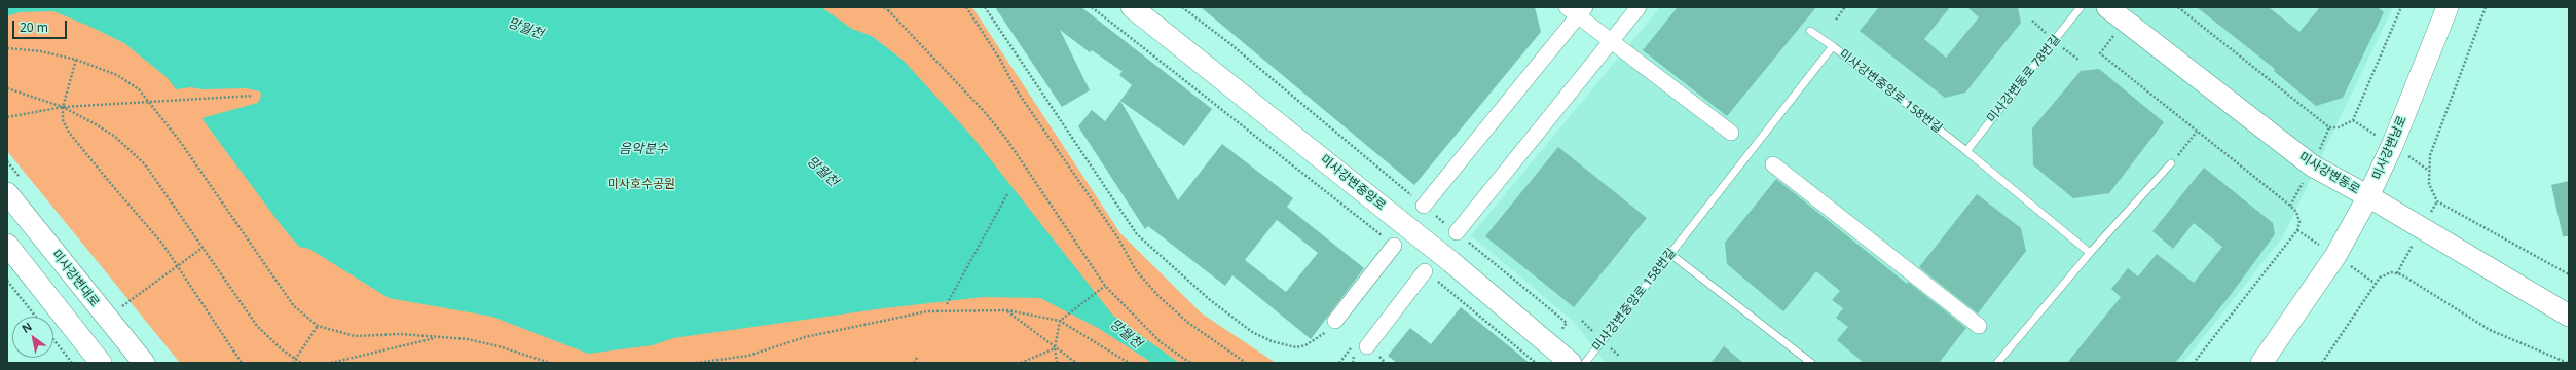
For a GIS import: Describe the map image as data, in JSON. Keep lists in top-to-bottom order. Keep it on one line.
{"streets":{"main road":["미사강변남로","미사강변동로","미사강변중앙로","미사강변대로"],"lane":["미사강변동로 78번길","미사강변중앙로 158번길"]},"crossings":[["미사강변동로 78번길","미사강변중앙로 158번길"],["미사강변남로","미사강변동로"]],"water":["망월천","음악분수"],"parks":["미사호수공원"],"scale_bar":"20 m","north":"top left"}
